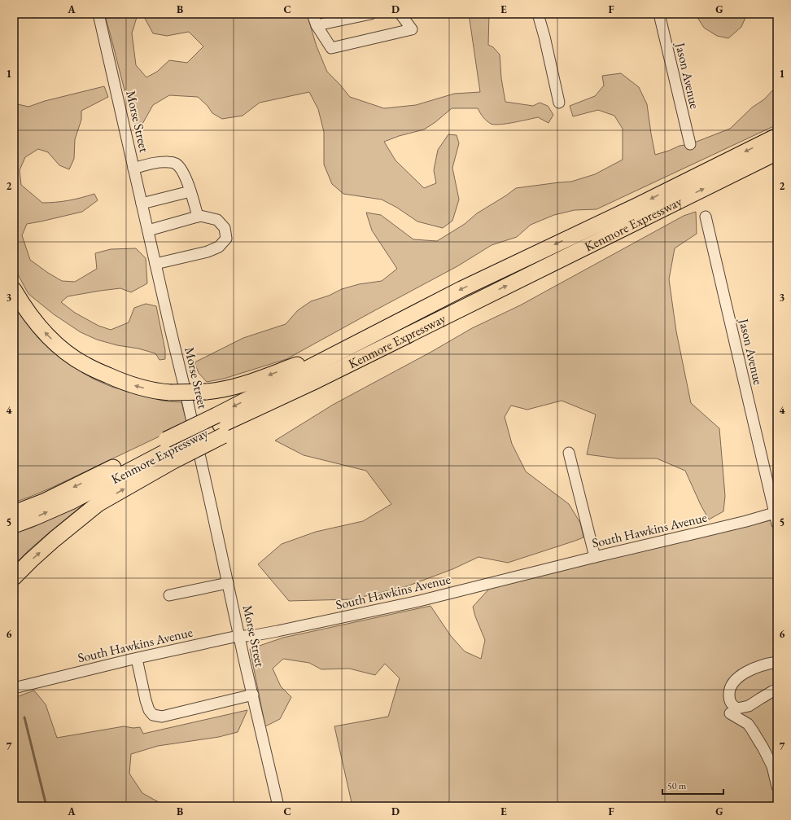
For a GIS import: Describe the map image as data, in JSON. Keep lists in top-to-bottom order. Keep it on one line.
{"streets":{"highway":["Kenmore Expressway"],"street":["Jason Avenue","Morse Street","South Hawkins Avenue"]},"crossings":[["Jason Avenue","South Hawkins Avenue"],["Morse Street","South Hawkins Avenue"]],"scale_bar":"50 m","grid":{"columns":["A","B","C","D","E","F","G"],"rows":["1","2","3","4","5","6","7"]}}
